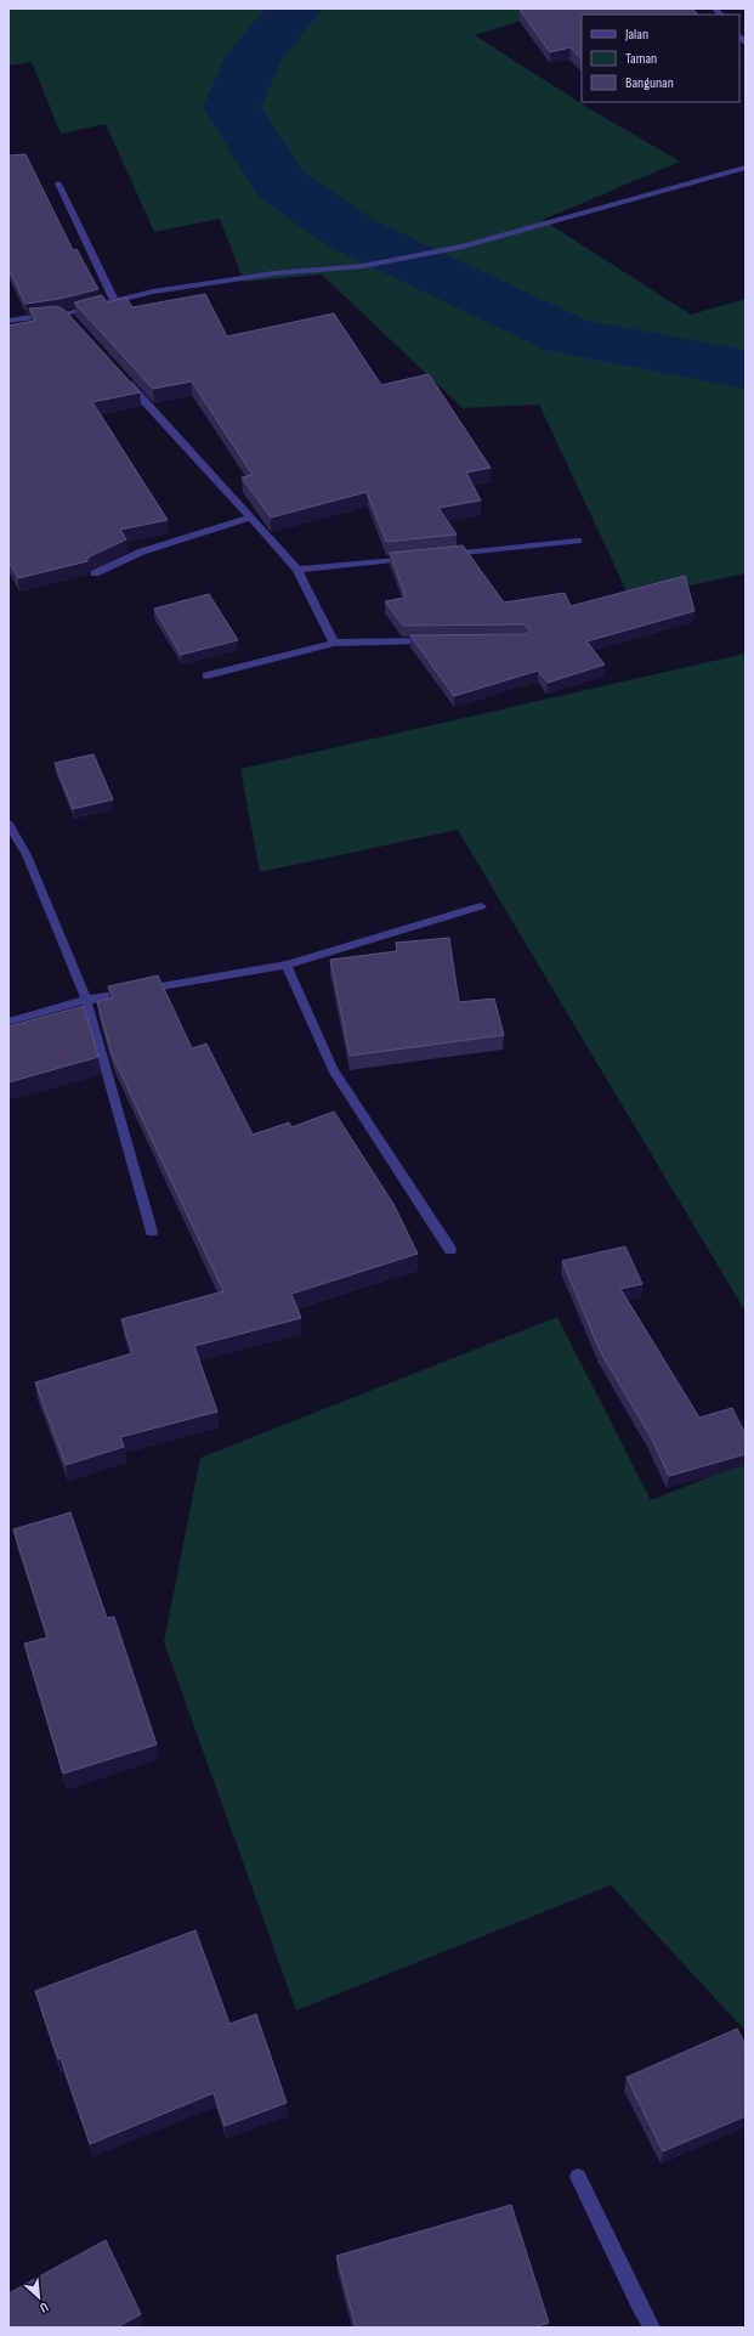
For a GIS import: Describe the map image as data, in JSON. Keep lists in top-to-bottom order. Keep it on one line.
{"legend":["Jalan","Taman","Bangunan"],"north":"bottom right"}
